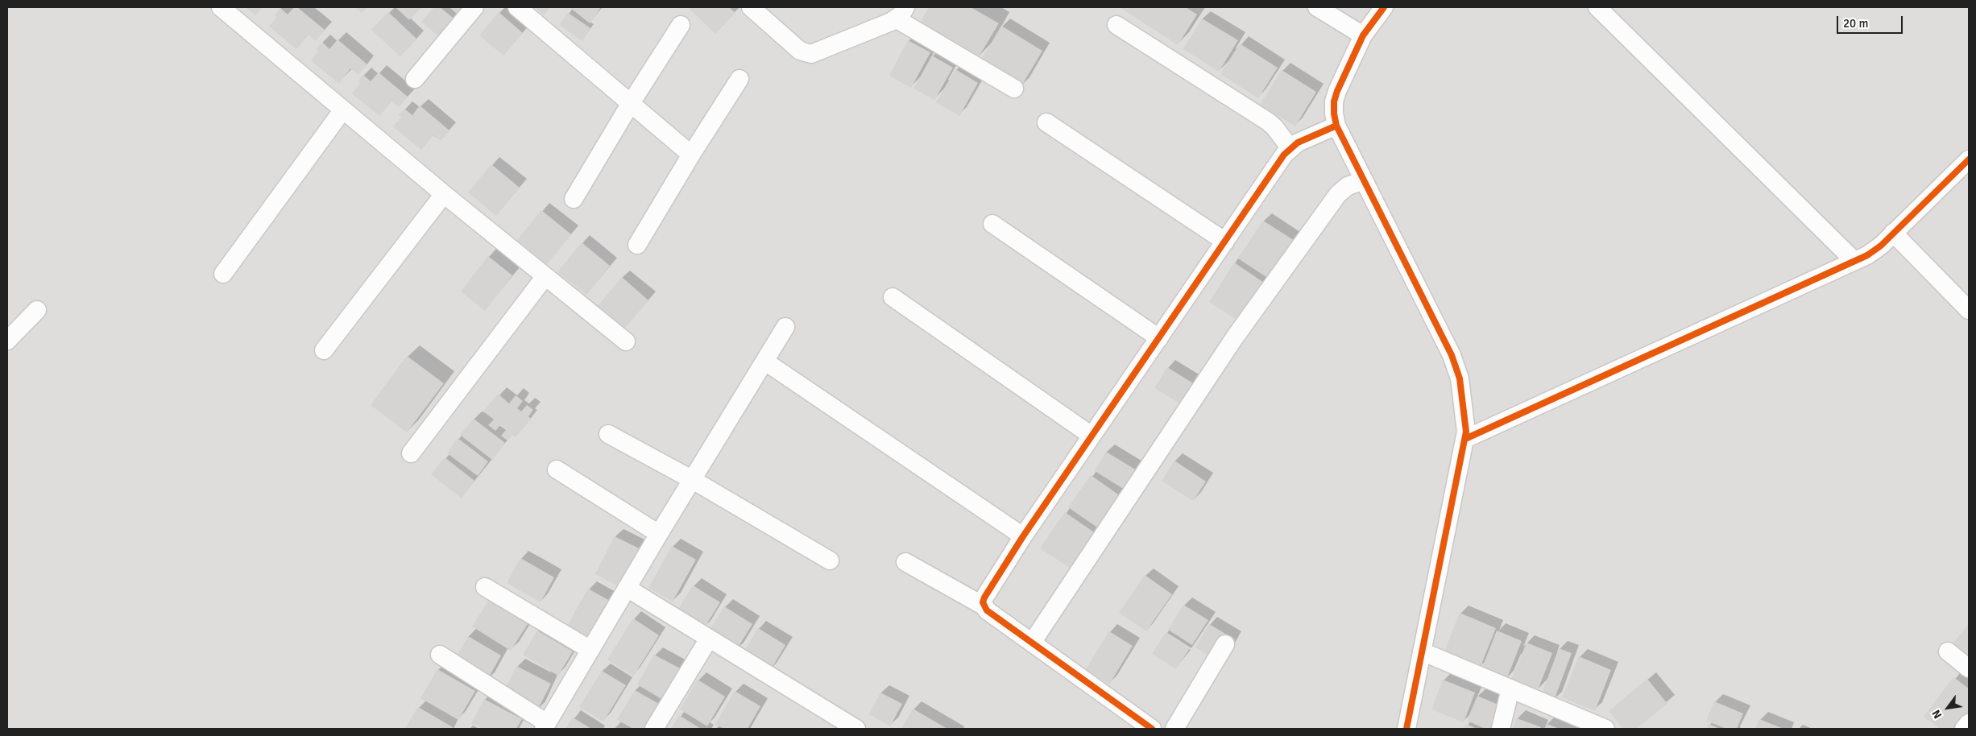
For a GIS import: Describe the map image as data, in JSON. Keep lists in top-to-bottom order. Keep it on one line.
{"scale_bar":"20 m","north":"bottom left"}
